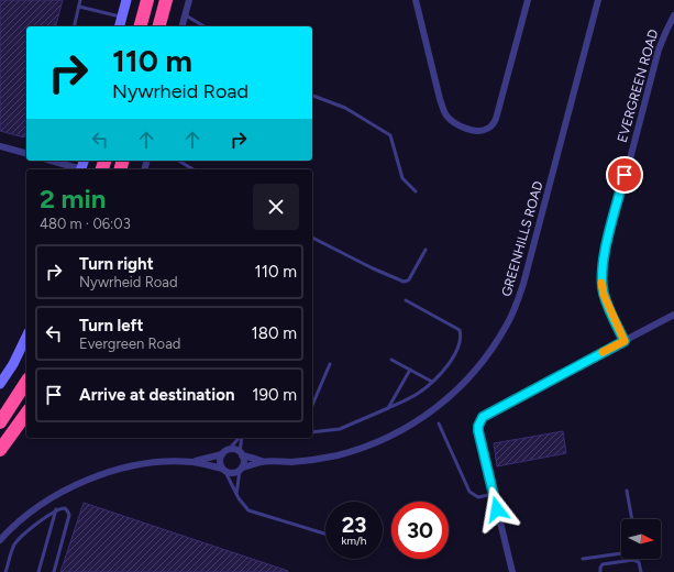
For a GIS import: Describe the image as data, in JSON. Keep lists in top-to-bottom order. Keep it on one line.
{"streets":{"street":["EVERGREEN ROAD","GREENHILLS ROAD"]},"north":"right","page":{"turn":["110 m","Nywrheid Road"],"heading":["2 min","480 m · 06:03"],"list":[{"name":"Turn right","note":"Nywrheid Road","value":"110 m"},{"name":"Turn left","note":"Evergreen Road","value":"180 m"},{"name":"Arrive at destination","value":"190 m"}],"speed":"23 km/h","limit":"30"}}
